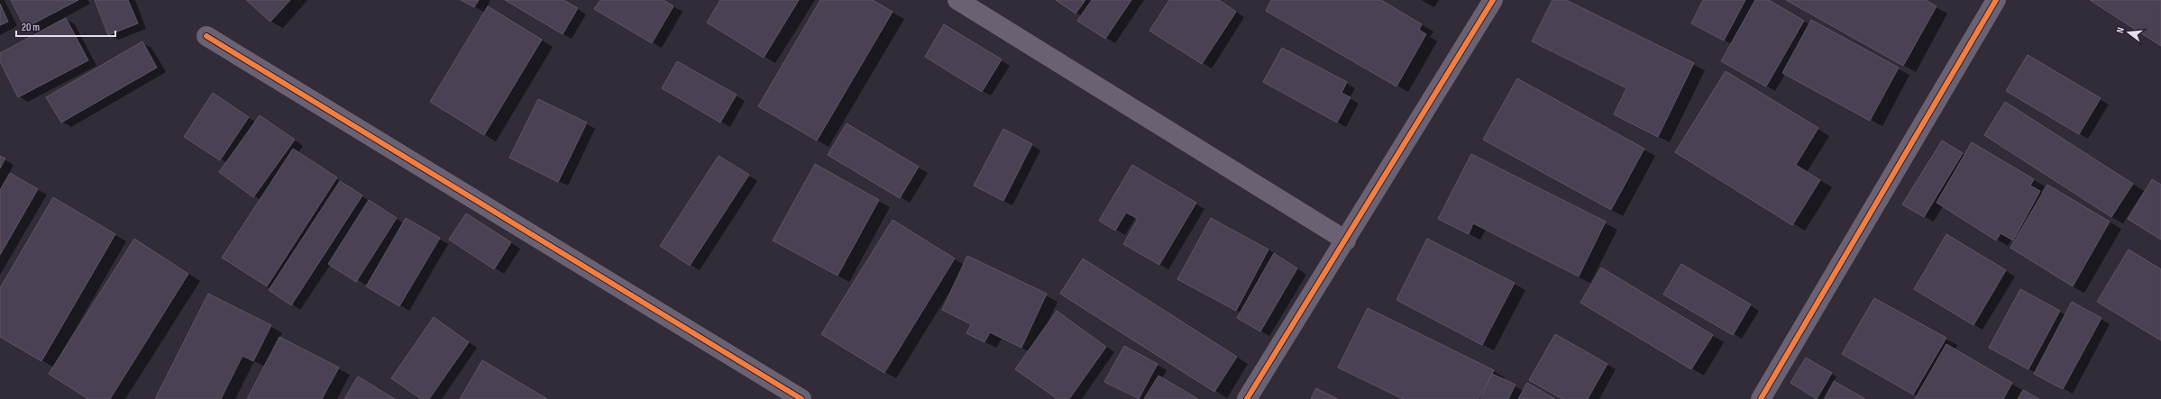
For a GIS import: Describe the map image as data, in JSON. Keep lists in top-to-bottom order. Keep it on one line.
{"scale_bar":"20 m","north":"left"}
